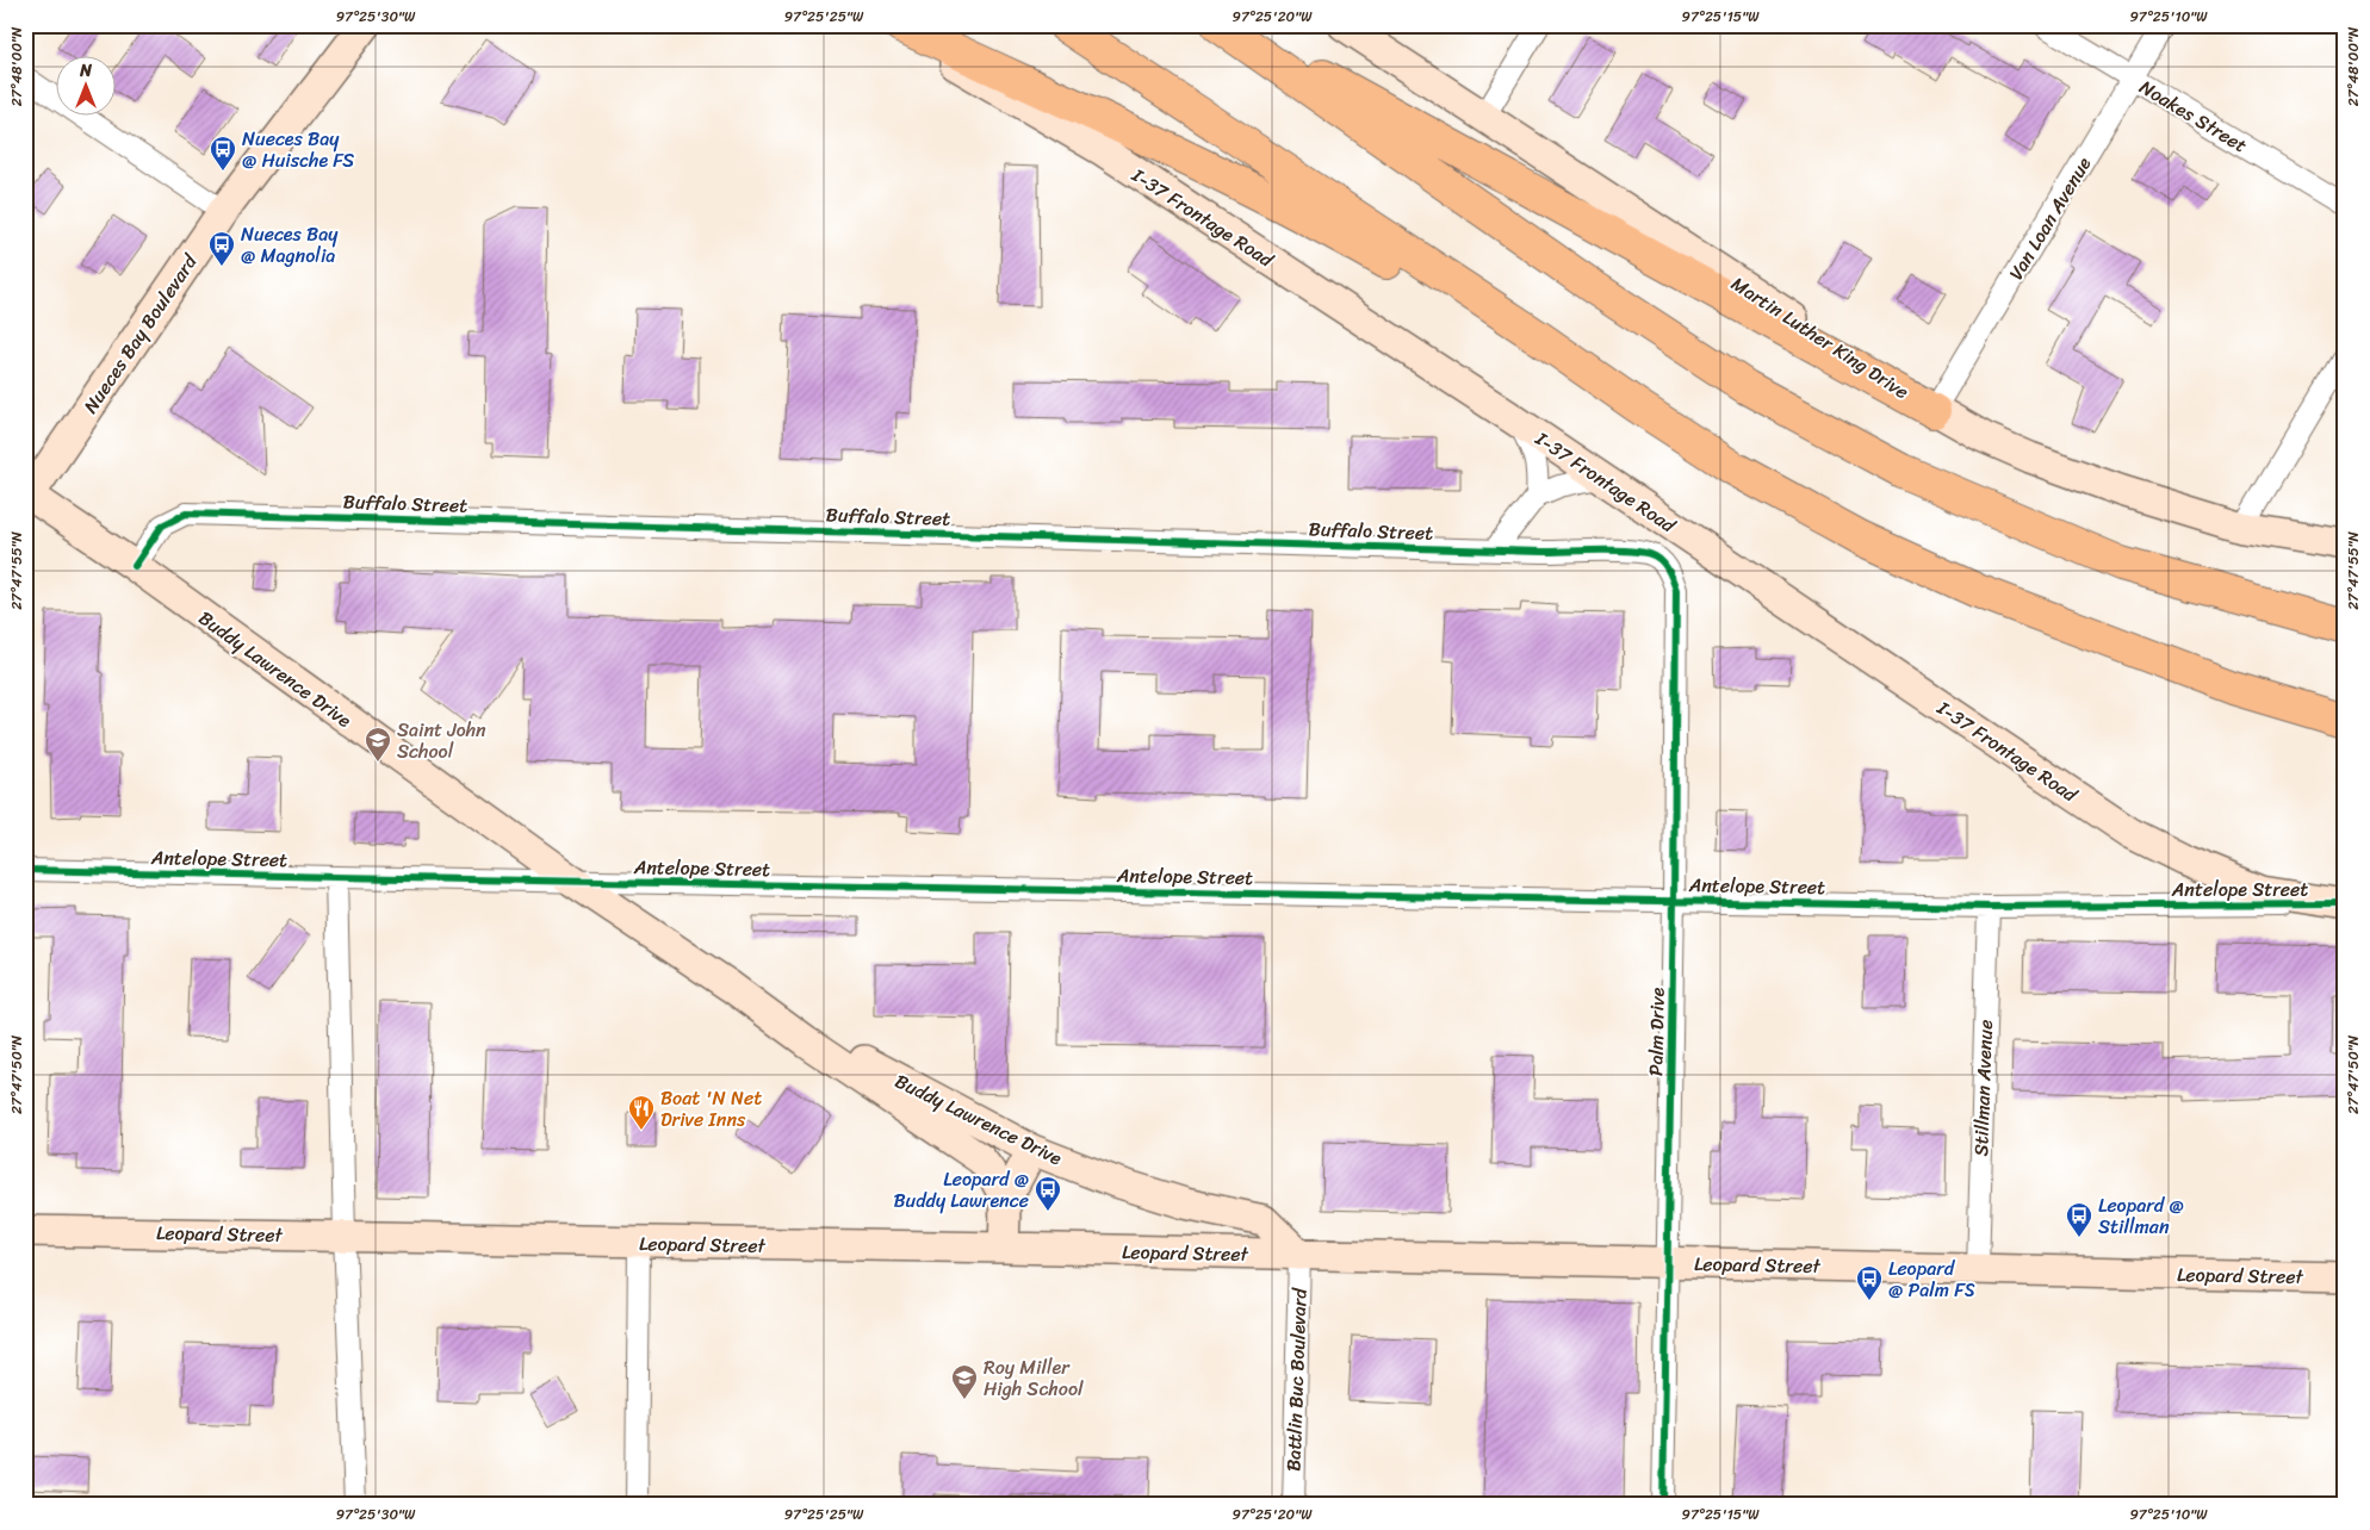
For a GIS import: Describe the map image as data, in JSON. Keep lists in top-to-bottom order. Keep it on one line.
{"streets":{"main road":["I-37 Frontage Road","Nueces Bay Boulevard","Martin Luther King Drive","Buddy Lawrence Drive","Leopard Street"],"street":["Noakes Street","Van Loan Avenue","Buffalo Street","Antelope Street","Palm Drive","Stillman Avenue","Battlin Buc Boulevard"]},"crossings":[["Noakes Street","Van Loan Avenue"],["I-37 Frontage Road","Antelope Street"],["Van Loan Avenue","Martin Luther King Drive"],["Nueces Bay Boulevard","Buddy Lawrence Drive"],["Buffalo Street","Buddy Lawrence Drive"],["Buffalo Street","Palm Drive"],["Buddy Lawrence Drive","Antelope Street"],["Buddy Lawrence Drive","Leopard Street"],["Buddy Lawrence Drive","Battlin Buc Boulevard"],["Antelope Street","Palm Drive"],["Antelope Street","Stillman Avenue"],["Palm Drive","Leopard Street"],["Stillman Avenue","Leopard Street"],["Leopard Street","Battlin Buc Boulevard"]],"places":{"bus stop":["Nueces Bay @ Huische FS","Nueces Bay @ Magnolia","Leopard @ Buddy Lawrence","Leopard @ Stillman","Leopard @ Palm FS"],"school or university":["Saint John School","Roy Miller High School"],"restaurant":["Boat 'N Net Drive Inns"]},"north":"top","coordinates":["97°25'30\"W","97°25'25\"W","97°25'20\"W","97°25'15\"W","97°25'10\"W","27°48'00\"N","27°47'55\"N","27°47'50\"N"]}
